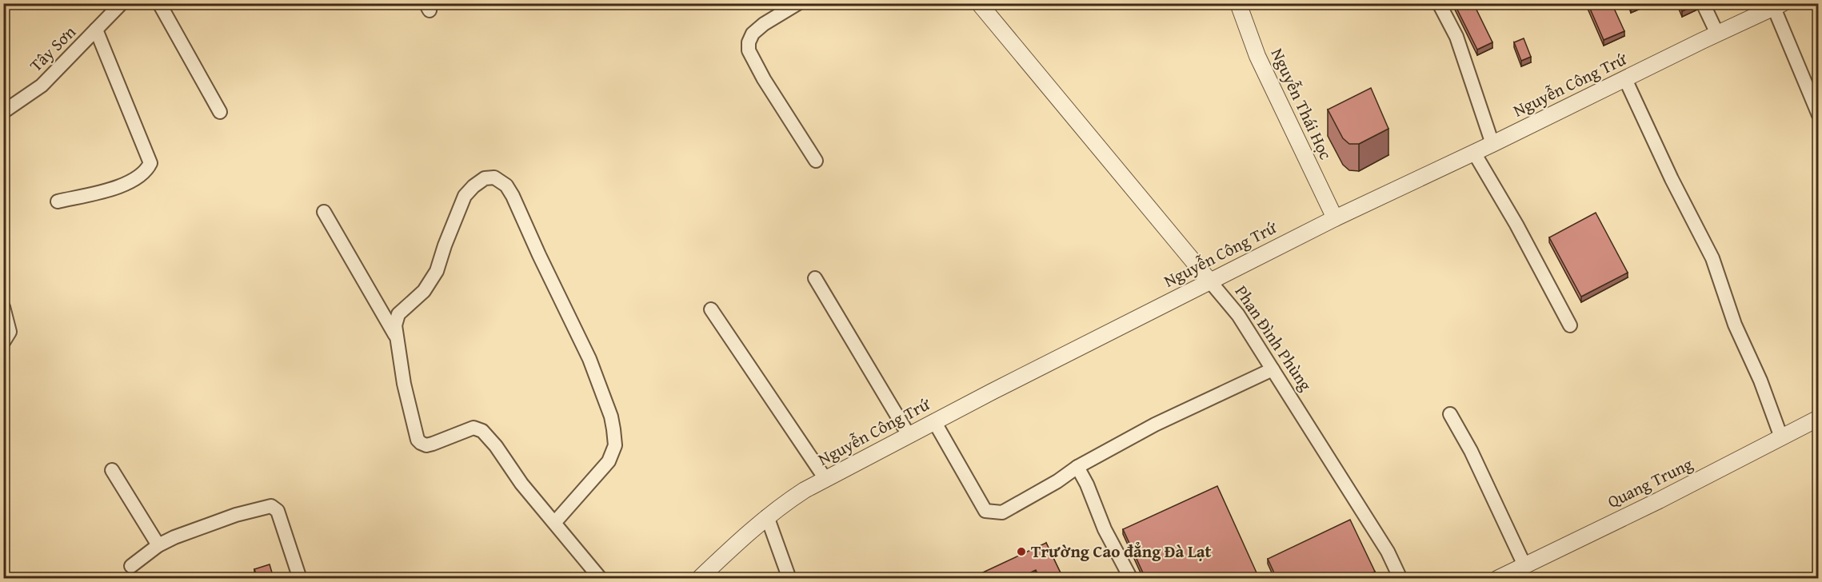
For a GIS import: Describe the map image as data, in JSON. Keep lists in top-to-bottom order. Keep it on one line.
{"streets":{"street":["Tây Sơn","Nguyễn Công Trứ","Nguyễn Thái Học","Phan Đình Phùng","Quang Trung"]},"crossings":[["Nguyễn Công Trứ","Nguyễn Thái Học"],["Nguyễn Công Trứ","Phan Đình Phùng"]],"places":["Trường Cao đẳng Đà Lạt"]}
